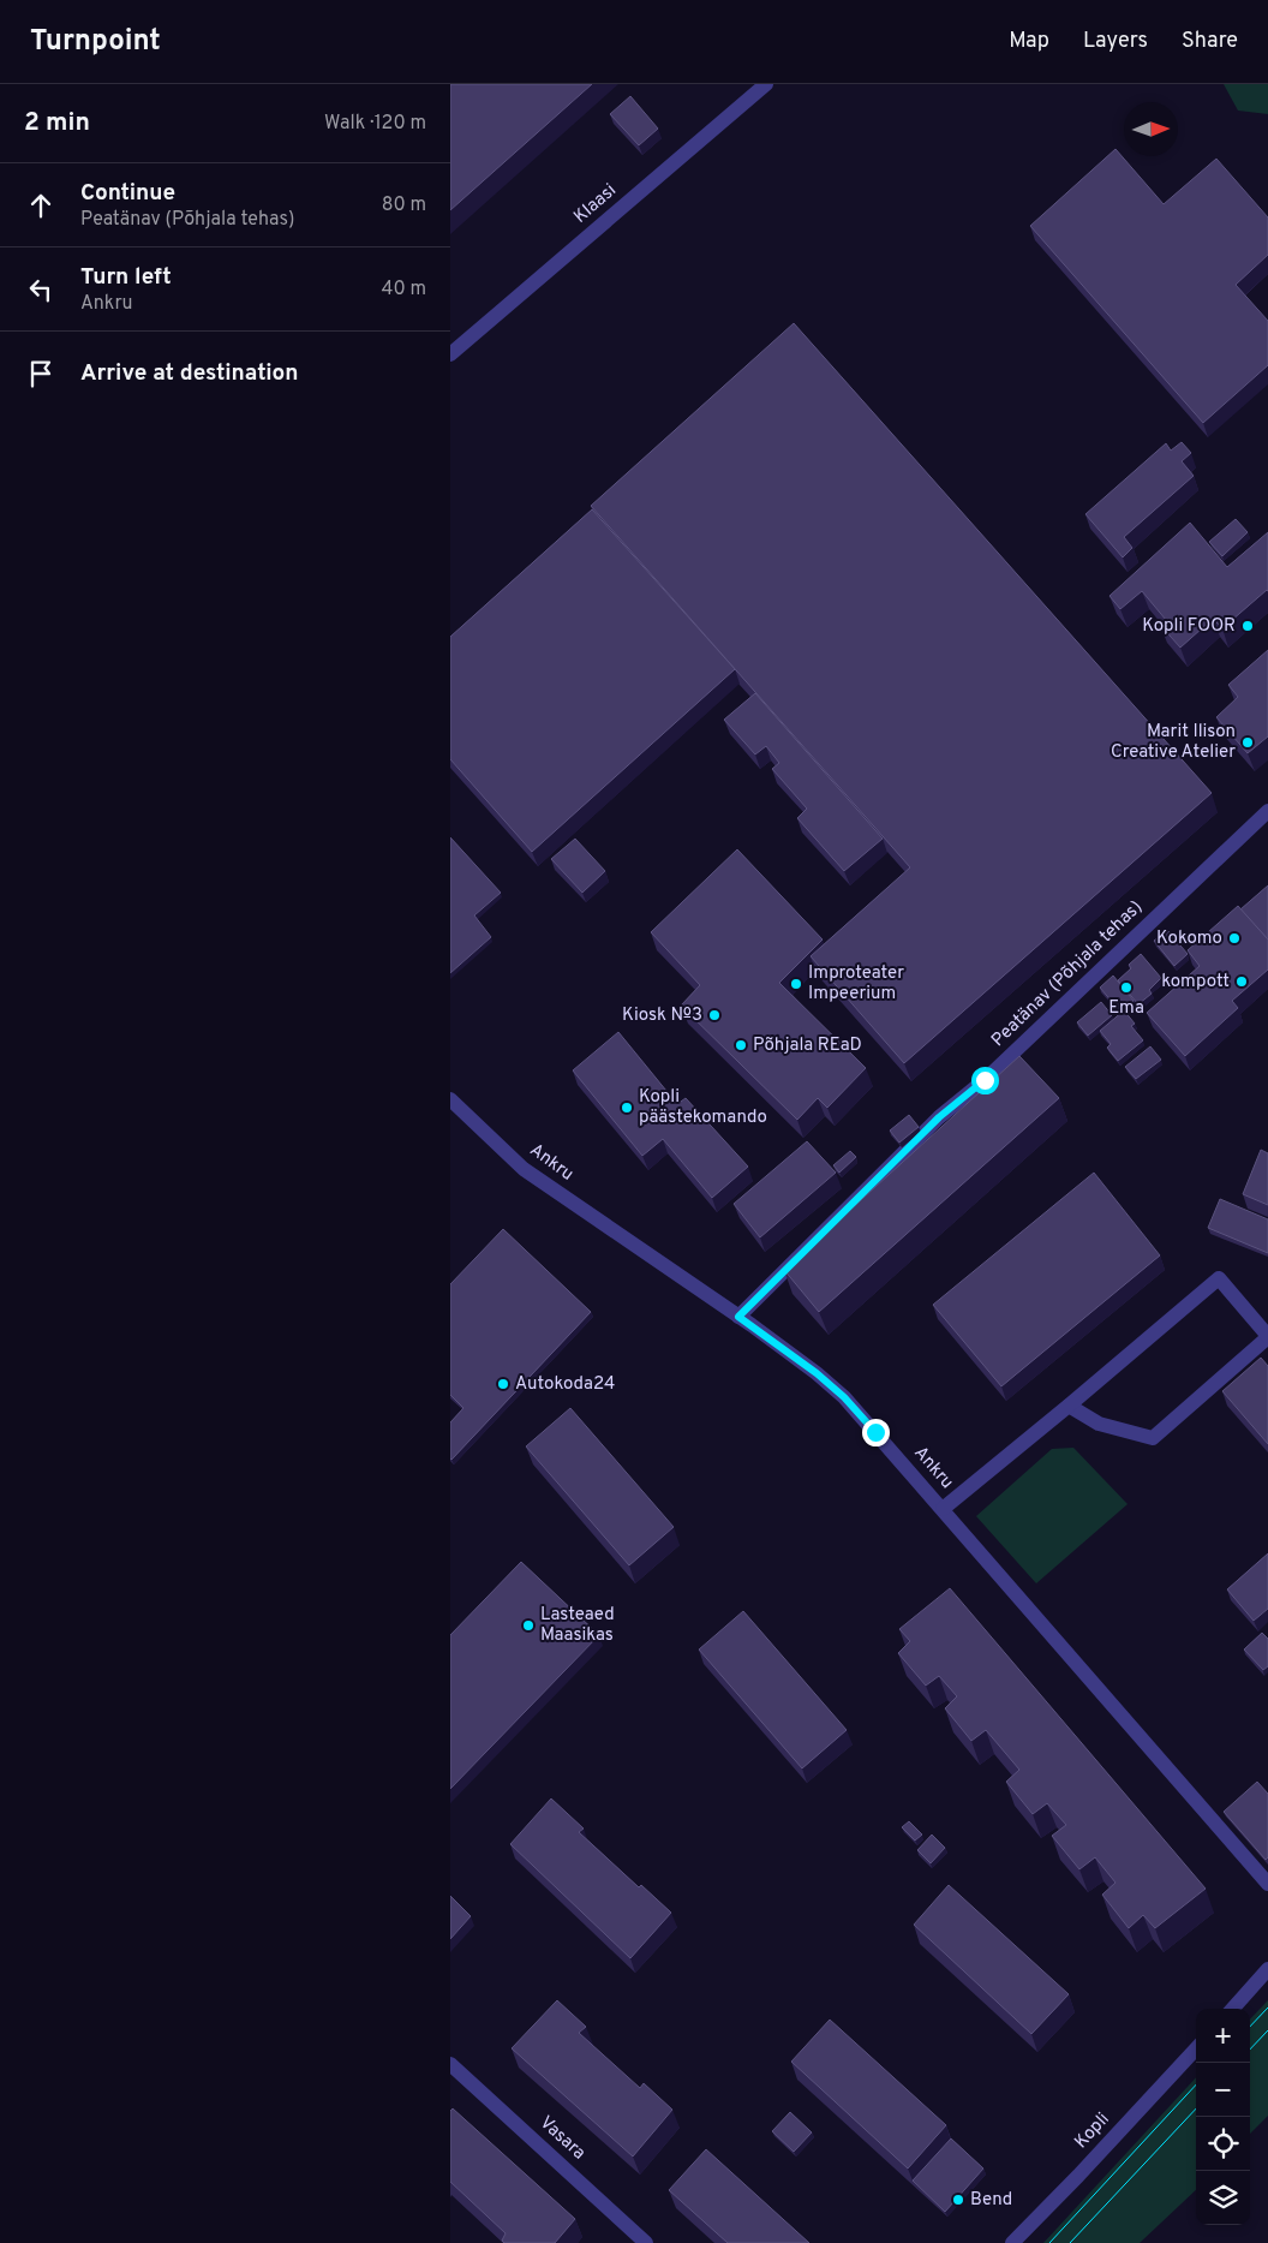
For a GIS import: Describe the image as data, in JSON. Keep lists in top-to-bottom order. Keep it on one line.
{"streets":{"street":["Klaasi","Peatänav (Põhjala tehas)","Ankru","Kopli","Vasara"]},"crossings":[["Peatänav (Põhjala tehas)","Ankru"]],"places":["Kopli FOOR","Marit Ilison Creative Atelier","Kokomo","kompott","Improteater Impeerium","Ema","Kiosk №3","Põhjala REaD","Kopli päästekomando","Autokoda24","Lasteaed Maasikas","Bend"],"north":"right","page":{"header":"Turnpoint","nav":["Map","Layers","Share"],"heading":["2 min","Walk · 120 m"],"list":[["Continue","Peatänav (Põhjala tehas)","80 m"],["Turn left","Ankru","40 m"],"Arrive at destination"],"map_buttons":["+","−"]}}
